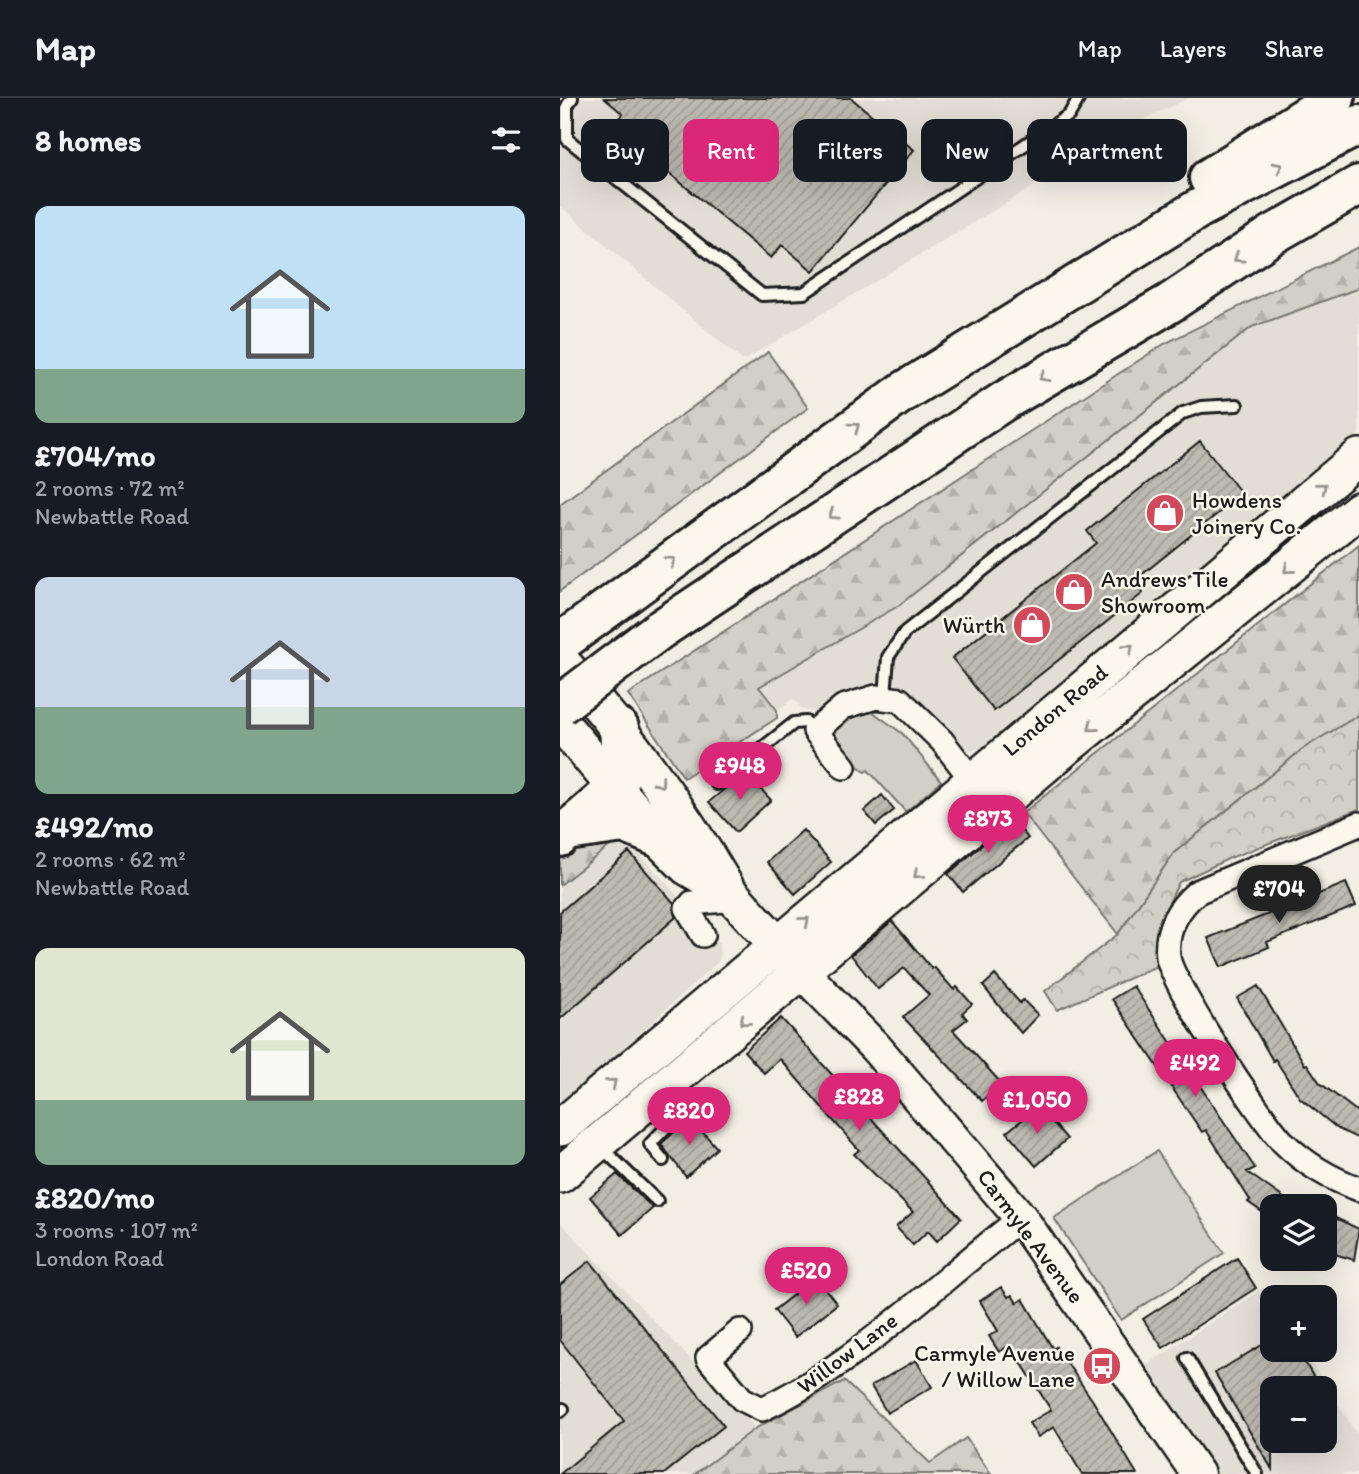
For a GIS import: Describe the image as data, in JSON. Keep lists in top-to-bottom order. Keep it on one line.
{"streets":{"main road":["London Road","Carmyle Avenue"],"street":["Willow Lane"]},"crossings":[["London Road","Carmyle Avenue"],["Carmyle Avenue","Willow Lane"]],"places":{"shop":["Howdens Joinery Co.","Andrews Tile Showroom","Würth"],"bus stop":["Carmyle Avenue / Willow Lane"]},"page":{"header":"Map","nav":["Map","Layers","Share"],"heading":"8 homes","chip":["Buy","Rent","Filters","New","Apartment"],"list":[{"name":"£704/mo","note":"2 rooms · 72 m² · Newbattle Road"},{"name":"£492/mo","note":"2 rooms · 62 m² · Newbattle Road"},{"name":"£820/mo","note":"3 rooms · 107 m² · London Road"}],"price":["£948","£873","£704","£492","£828","£1,050","£820","£520"],"map_buttons":["+","−"]}}
